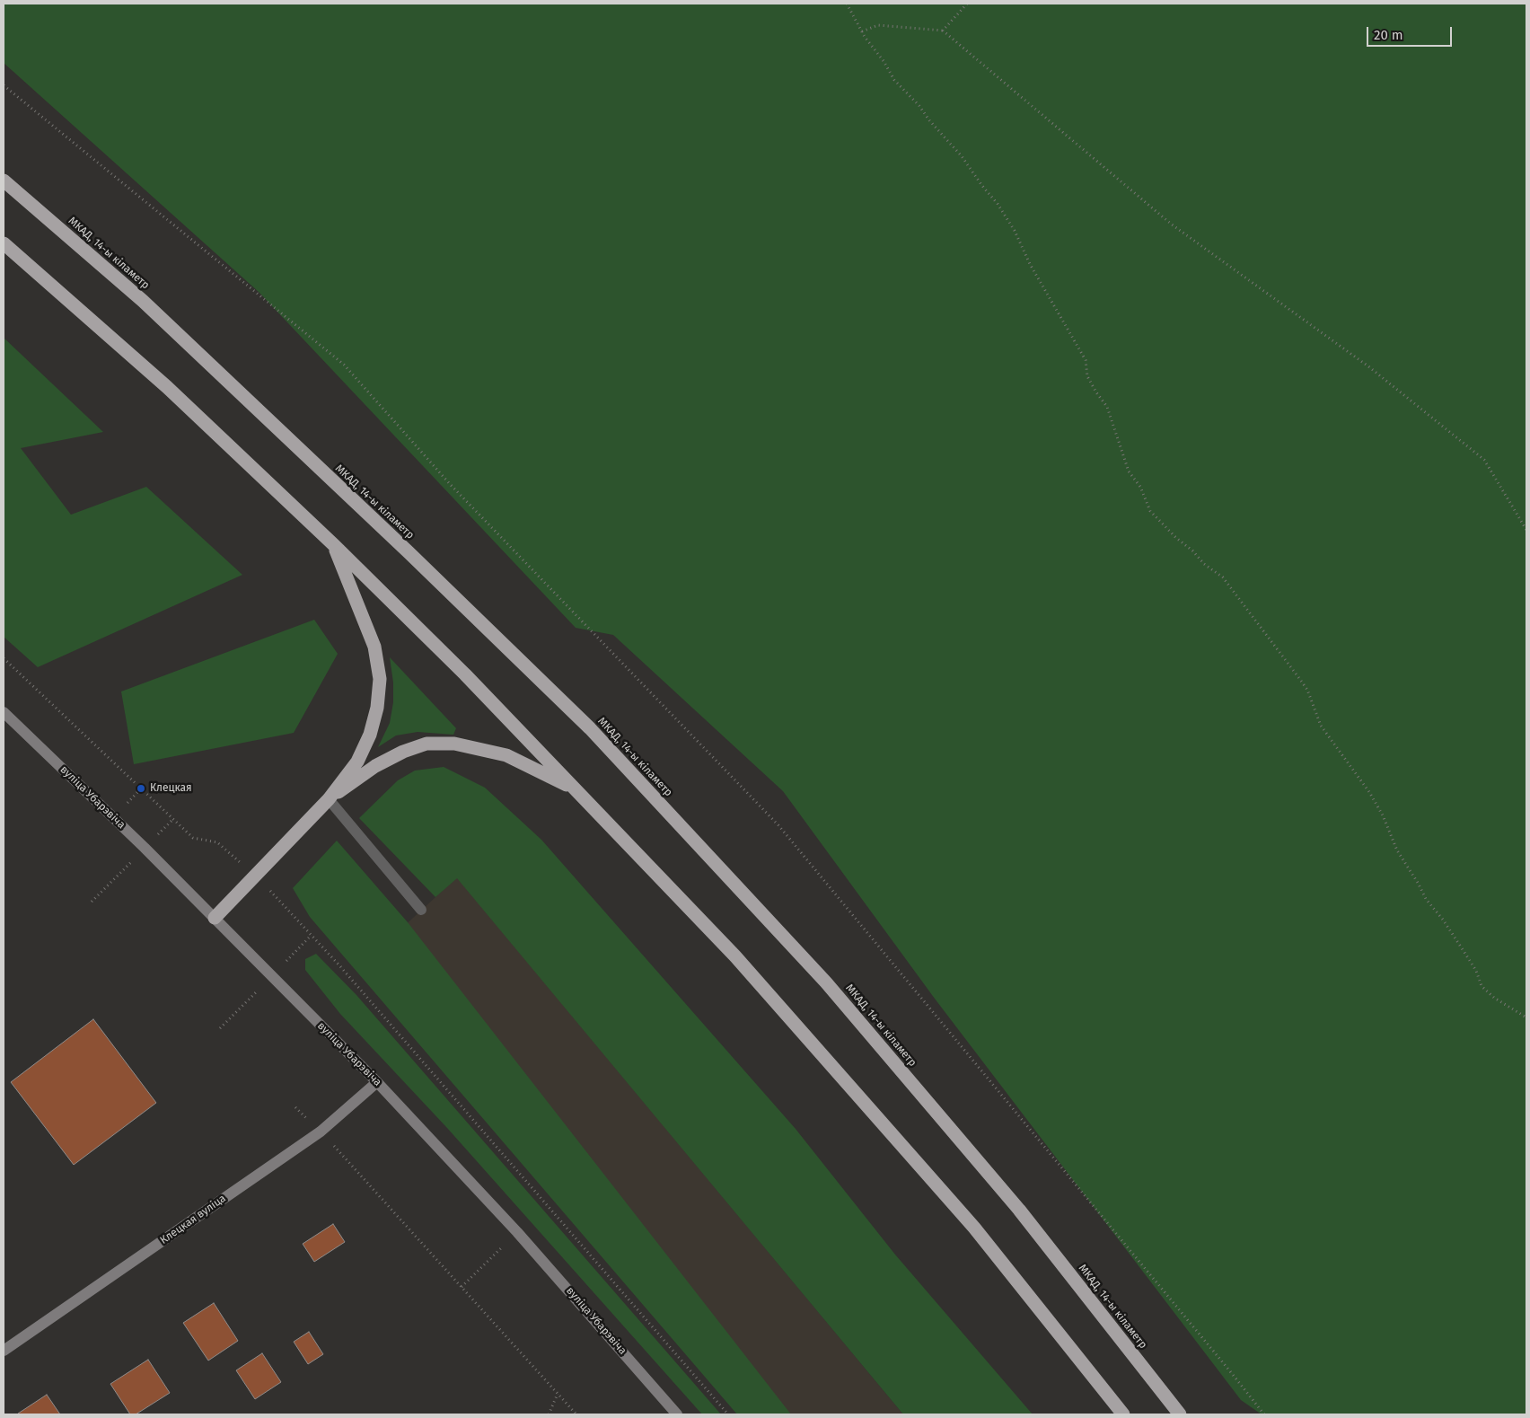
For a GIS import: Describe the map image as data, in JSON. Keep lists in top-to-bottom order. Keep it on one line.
{"streets":{"highway":["МКАД, 14-ы кіламетр"],"main road":["вуліца Убарэвіча","Клецкая вуліца"]},"crossings":[["вуліца Убарэвіча","Клецкая вуліца"]],"places":["Клецкая"],"scale_bar":"20 m"}
